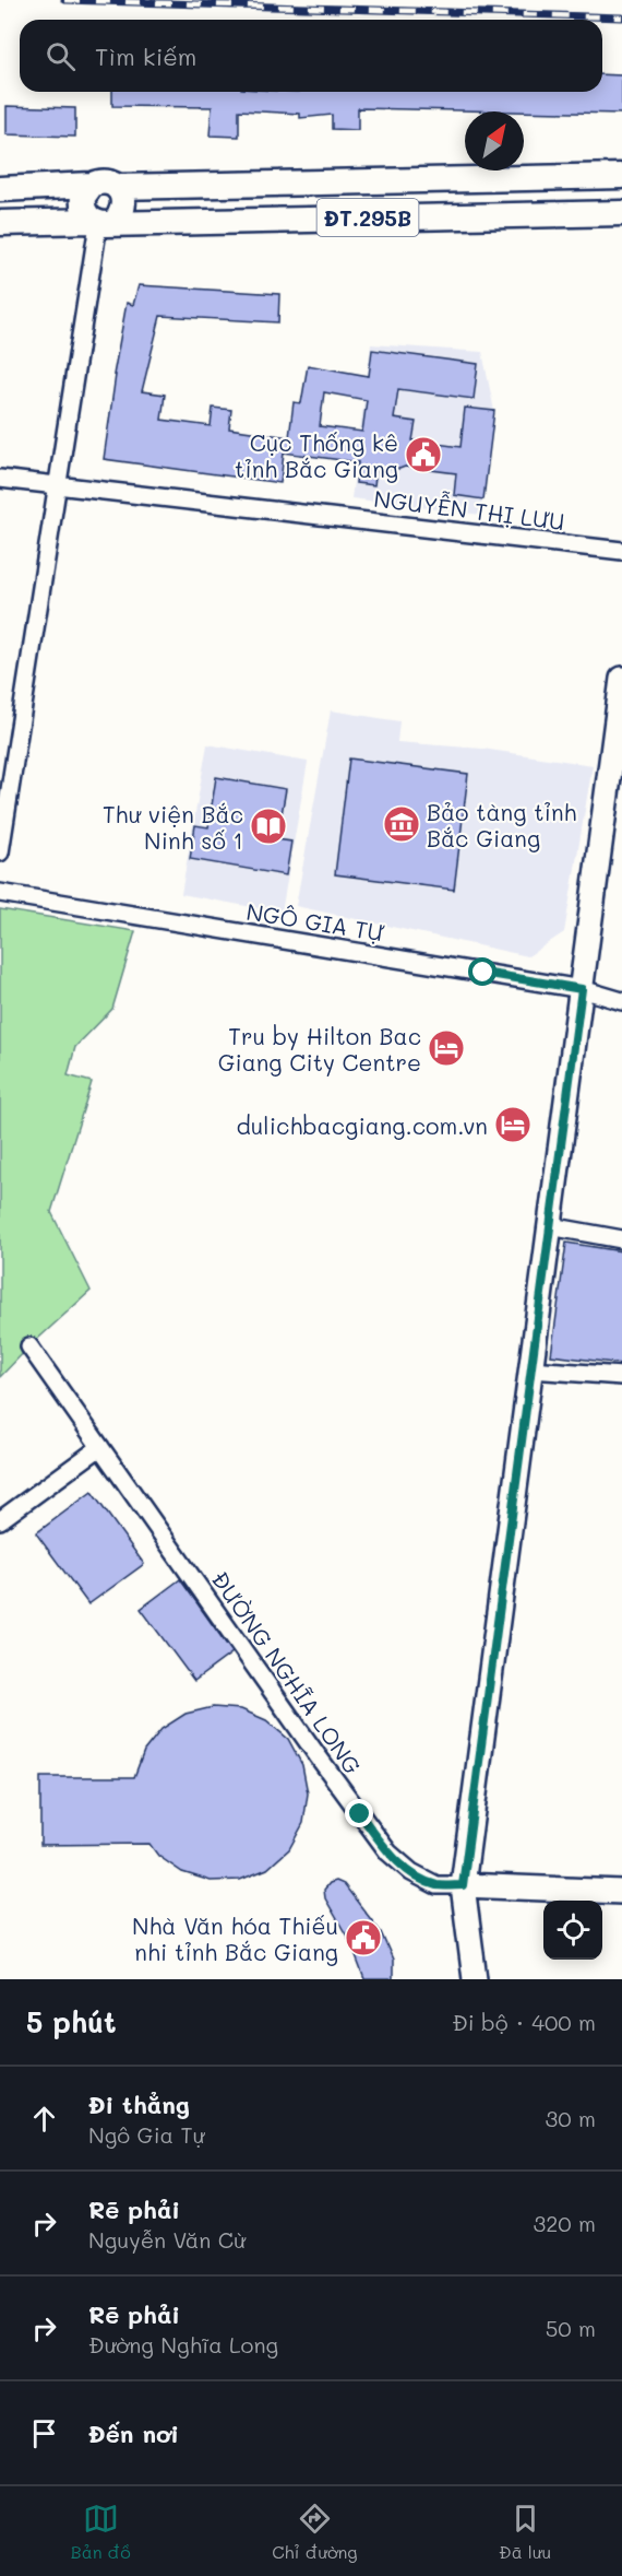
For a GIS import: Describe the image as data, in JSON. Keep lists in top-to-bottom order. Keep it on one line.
{"streets":{"main road":["ĐT.295B"],"street":["NGUYỄN THỊ LƯU","NGÔ GIA TỰ","ĐƯỜNG NGHĨA LONG"]},"places":{"public building":["Cục Thống kê tỉnh Bắc Giang","Nhà Văn hóa Thiếu nhi tỉnh Bắc Giang"],"museum":["Bảo tàng tỉnh Bắc Giang"],"library":["Thư viện Bắc Ninh số 1"],"hotel":["Tru by Hilton Bac Giang City Centre","dulichbacgiang.com.vn"]},"north":"top right","page":{"search":"Tìm kiếm","heading":["5 phút","Đi bộ · 400 m"],"list":[["Đi thẳng","Ngô Gia Tự","30 m"],["Rẽ phải","Nguyễn Văn Cừ","320 m"],["Rẽ phải","Đường Nghĩa Long","50 m"],"Đến nơi"],"nav":["Bản đồ","Chỉ đường","Đã lưu"]}}
